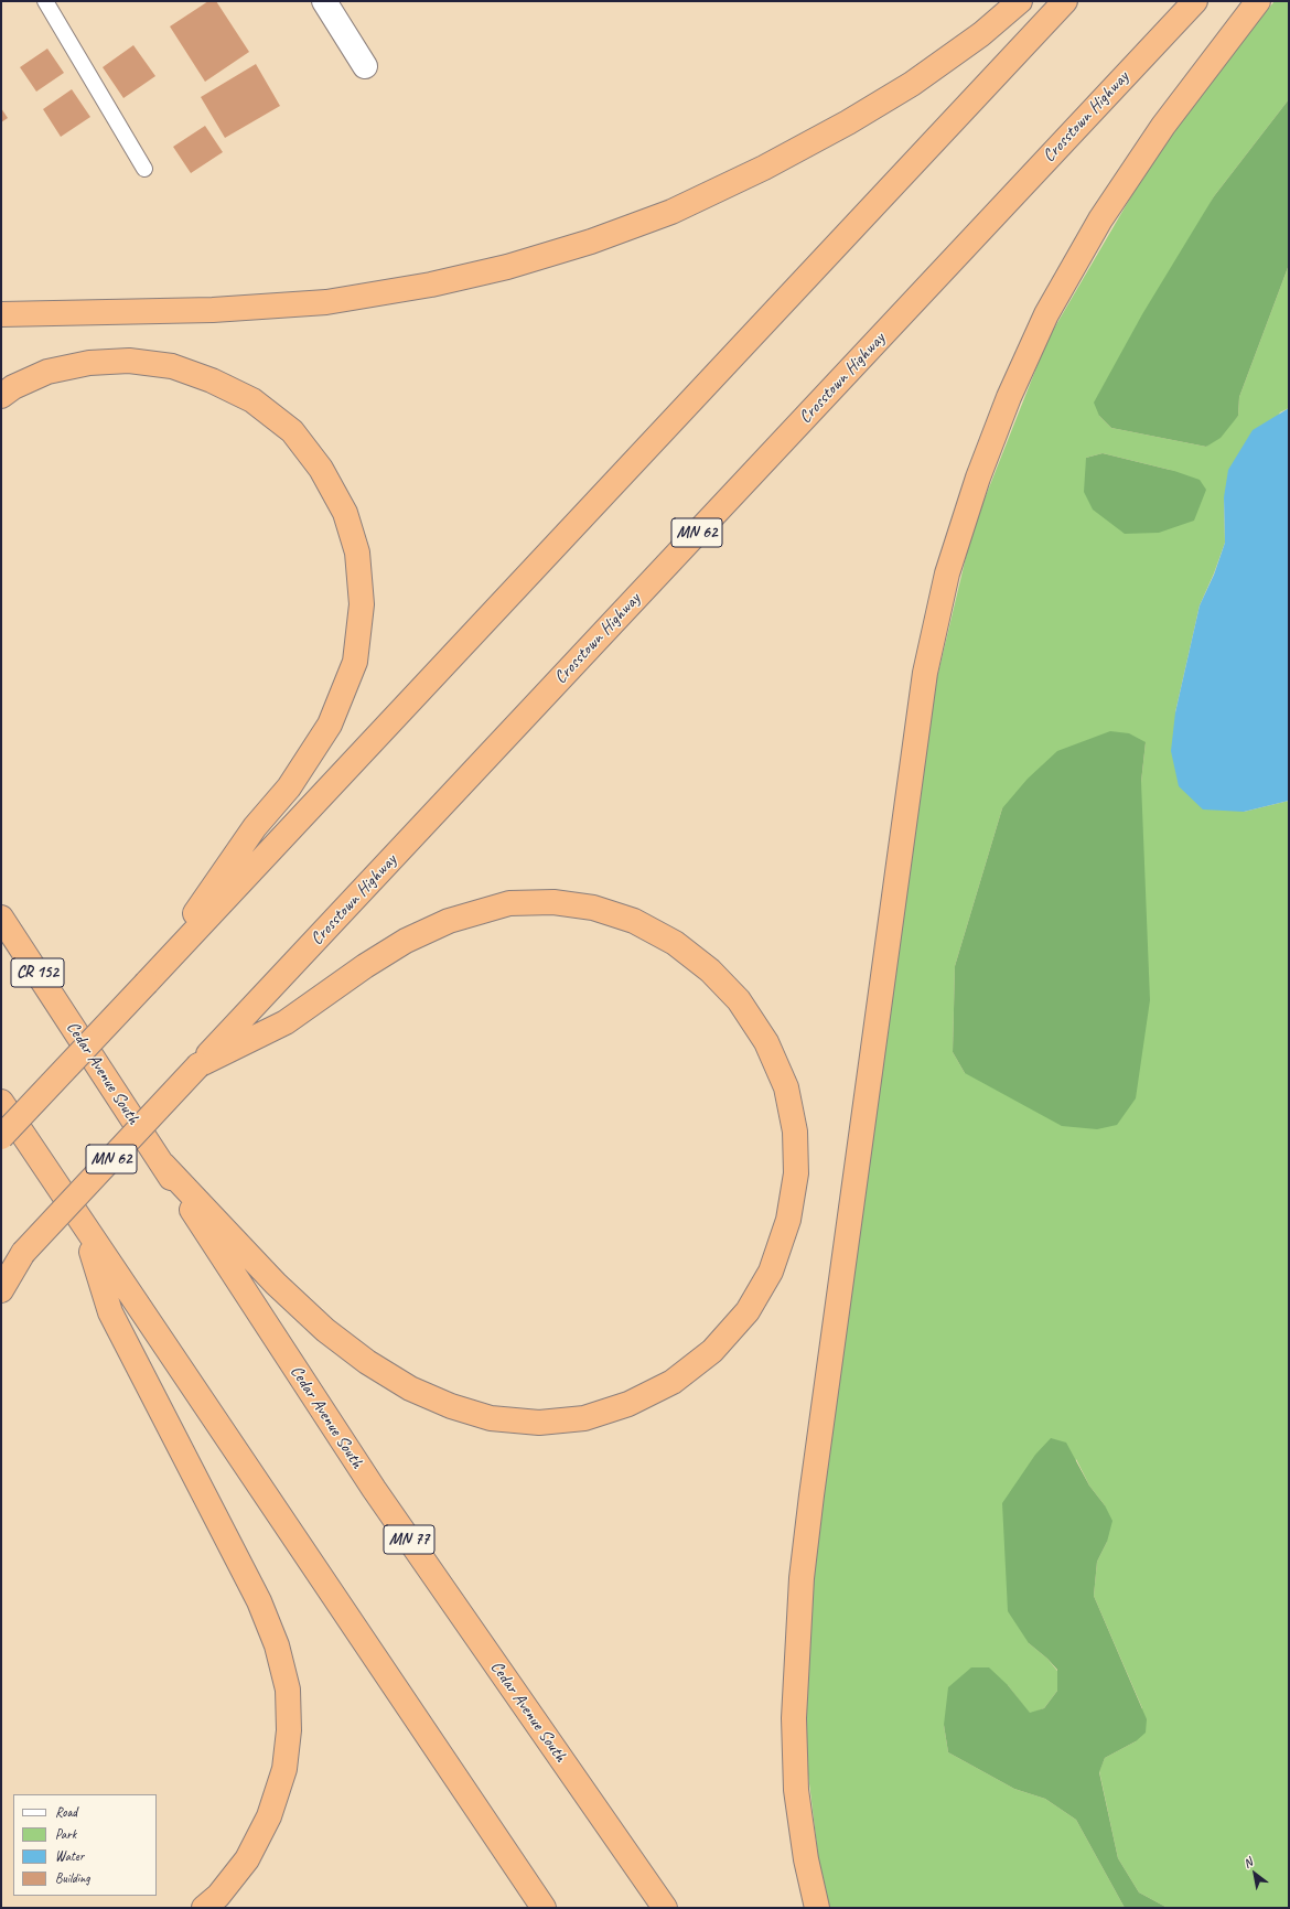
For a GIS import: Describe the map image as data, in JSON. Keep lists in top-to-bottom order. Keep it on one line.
{"streets":{"highway":["Crosstown Highway","MN 62","CR 152","Cedar Avenue South","MN 77"]},"legend":["Road","Park","Water","Building"],"north":"top left"}
